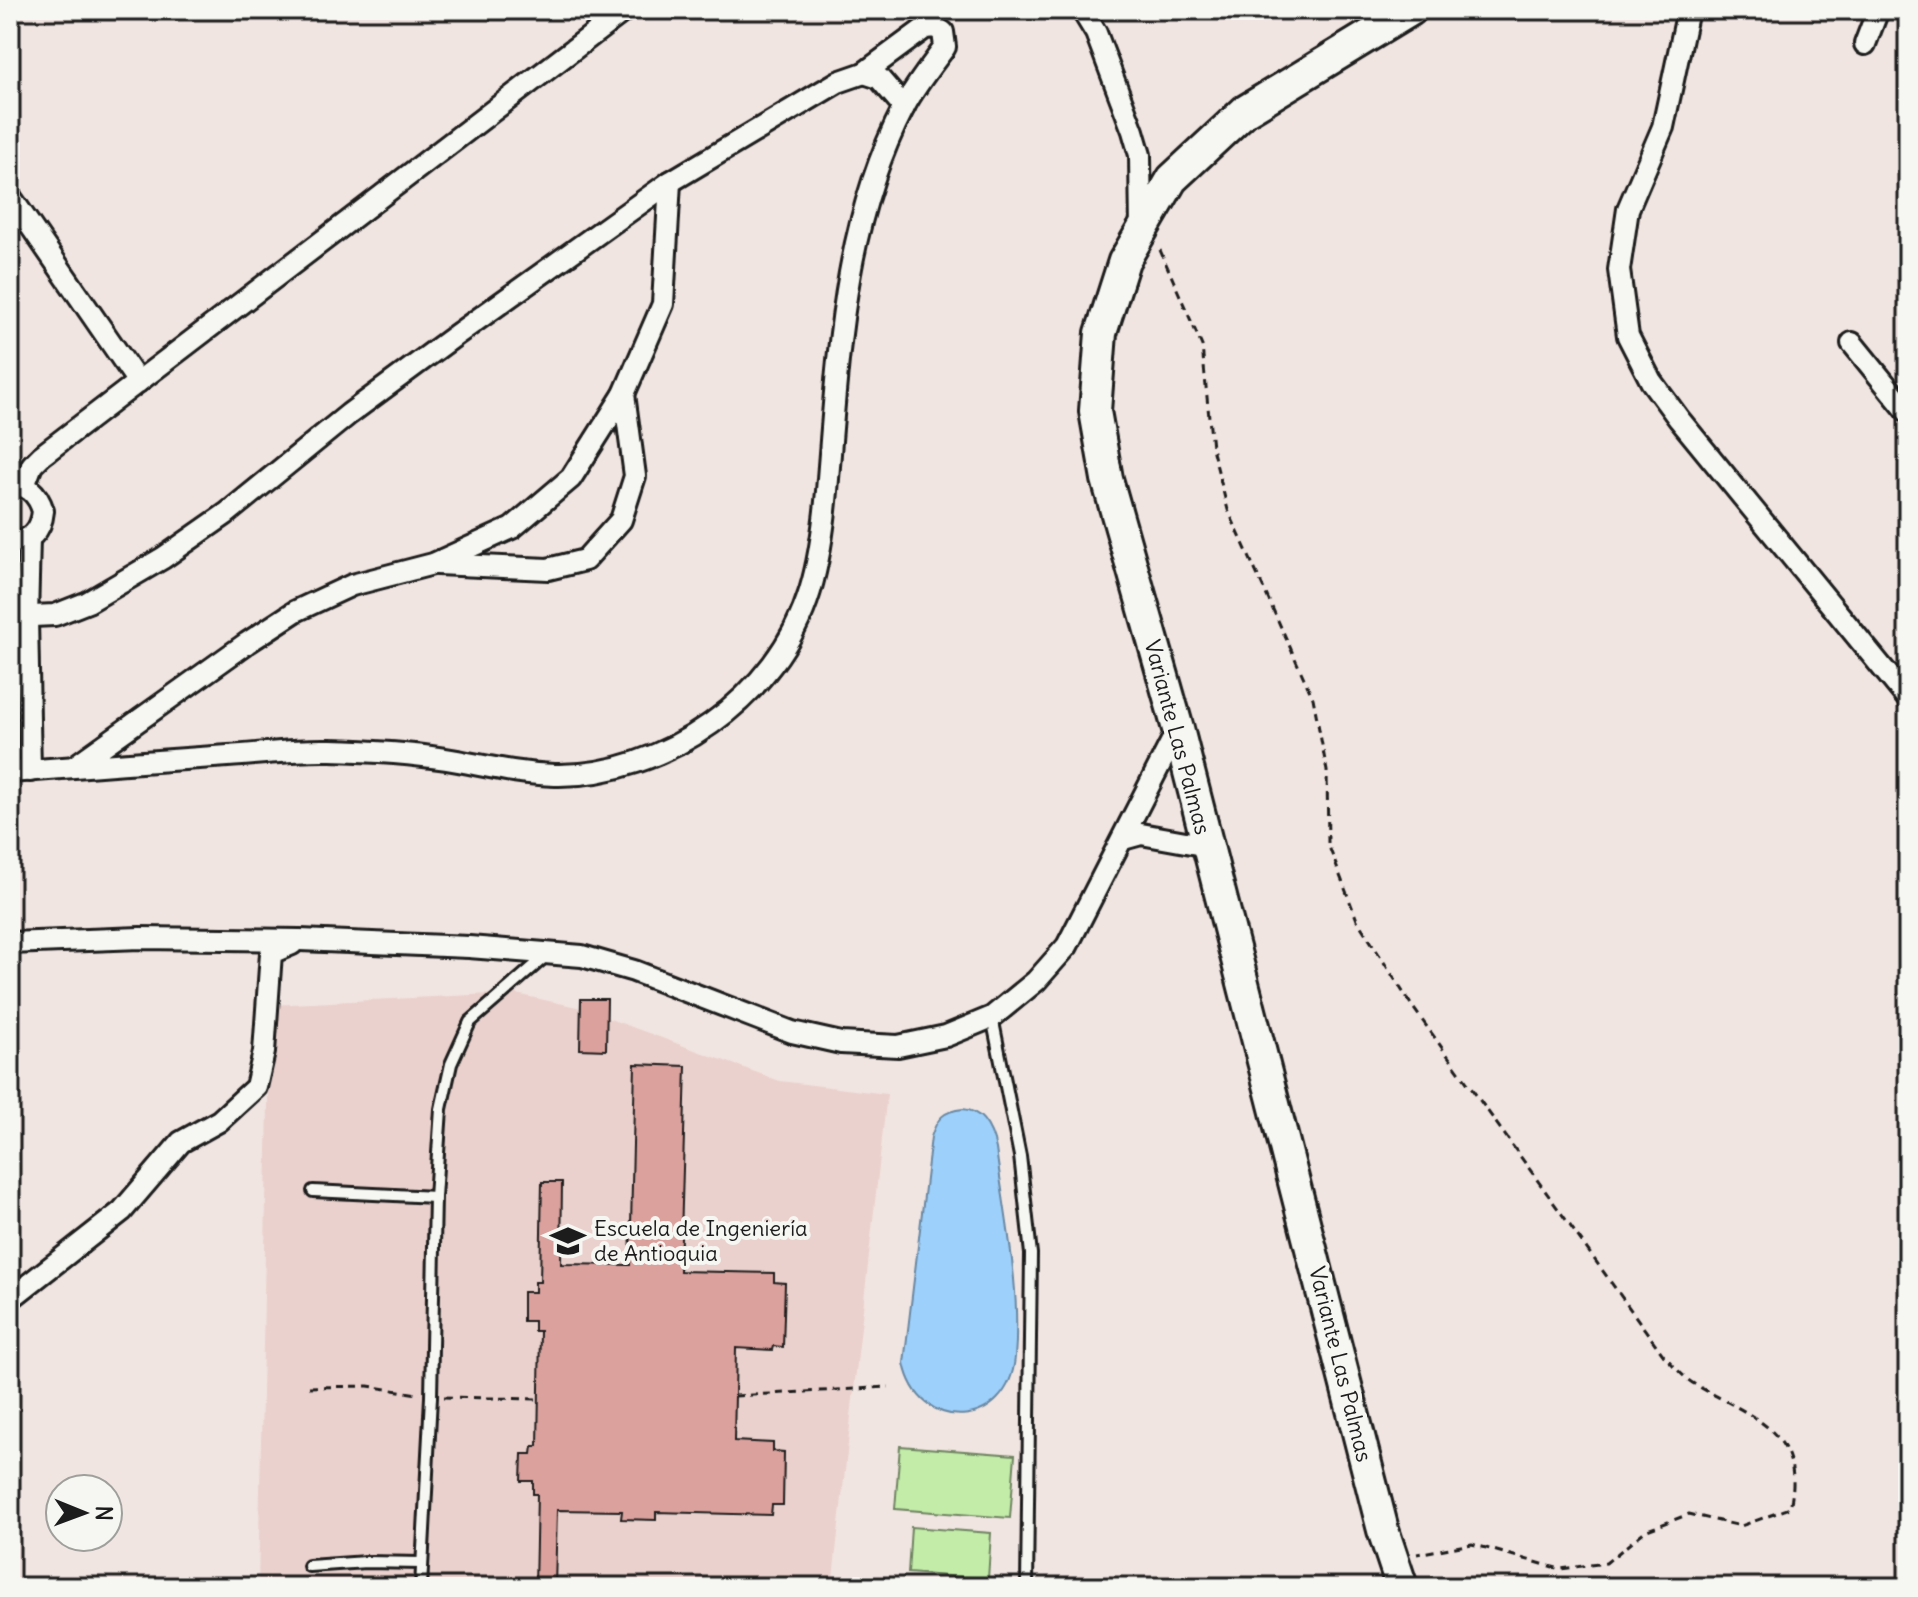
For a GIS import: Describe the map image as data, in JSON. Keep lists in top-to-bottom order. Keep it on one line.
{"streets":{"main road":["Variante Las Palmas"]},"places":{"school or university":["Escuela de Ingeniería de Antioquia"]},"north":"right"}
